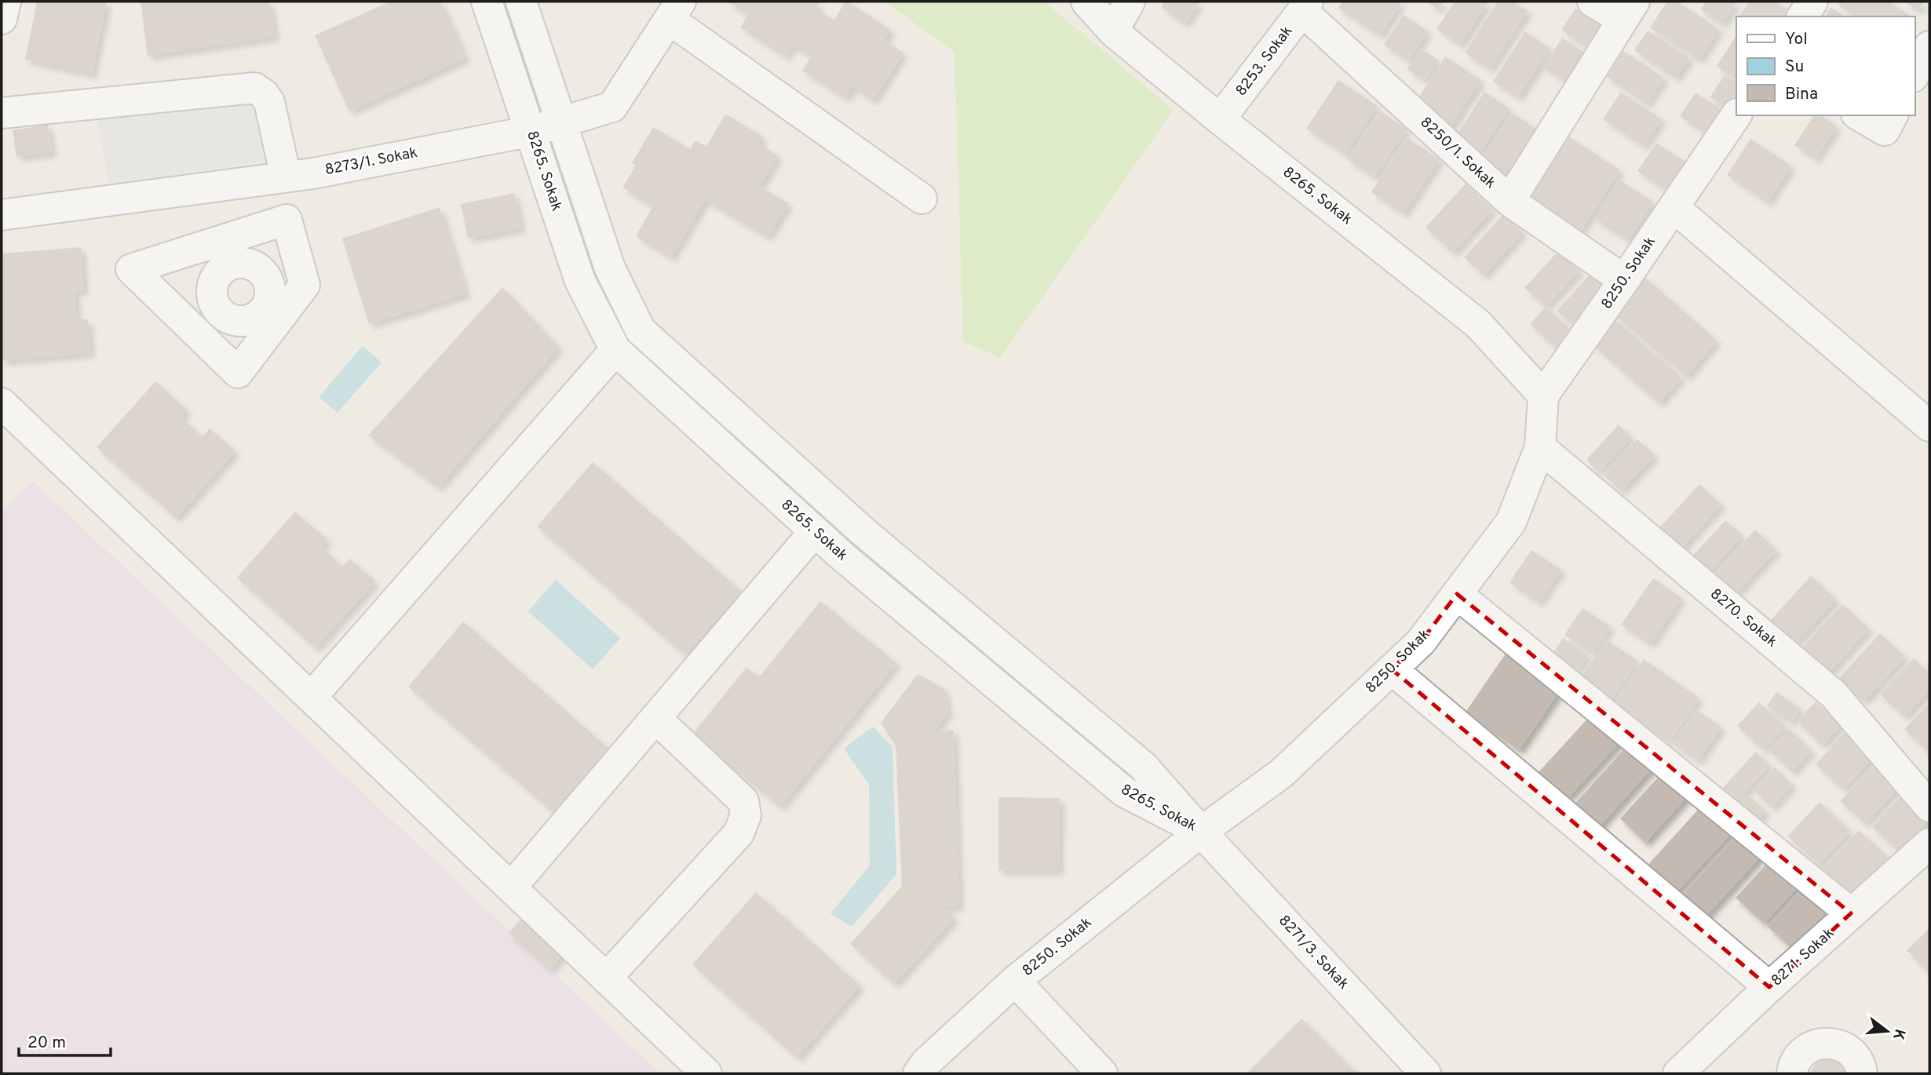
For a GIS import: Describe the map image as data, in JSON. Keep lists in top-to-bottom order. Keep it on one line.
{"streets":{"street":["8253. Sokak","8250/1. Sokak","8273/1. Sokak","8265. Sokak","8250. Sokak","8270. Sokak","8271/3. Sokak","8271. Sokak"]},"crossings":[["8253. Sokak","8250/1. Sokak"],["8253. Sokak","8265. Sokak"],["8250/1. Sokak","8250. Sokak"],["8273/1. Sokak","8265. Sokak"],["8265. Sokak","8250. Sokak"],["8265. Sokak","8271/3. Sokak"],["8250. Sokak","8270. Sokak"],["8250. Sokak","8271/3. Sokak"]],"legend":["Yol","Su","Bina"],"scale_bar":"20 m","north":"right"}
